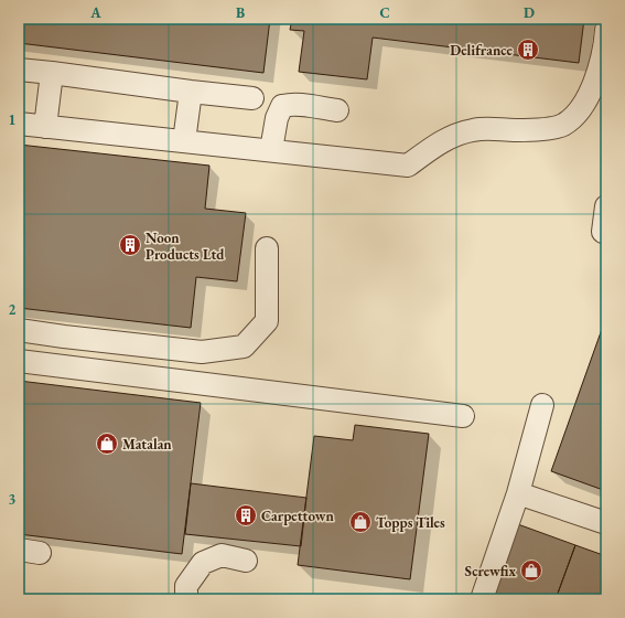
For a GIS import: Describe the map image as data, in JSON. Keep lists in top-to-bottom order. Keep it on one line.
{"places":{"building":["Delifrance","Noon Products Ltd","Carpettown"],"shop":["Matalan","Topps Tiles","Screwfix"]},"grid":{"columns":["A","B","C","D"],"rows":["1","2","3"]}}
